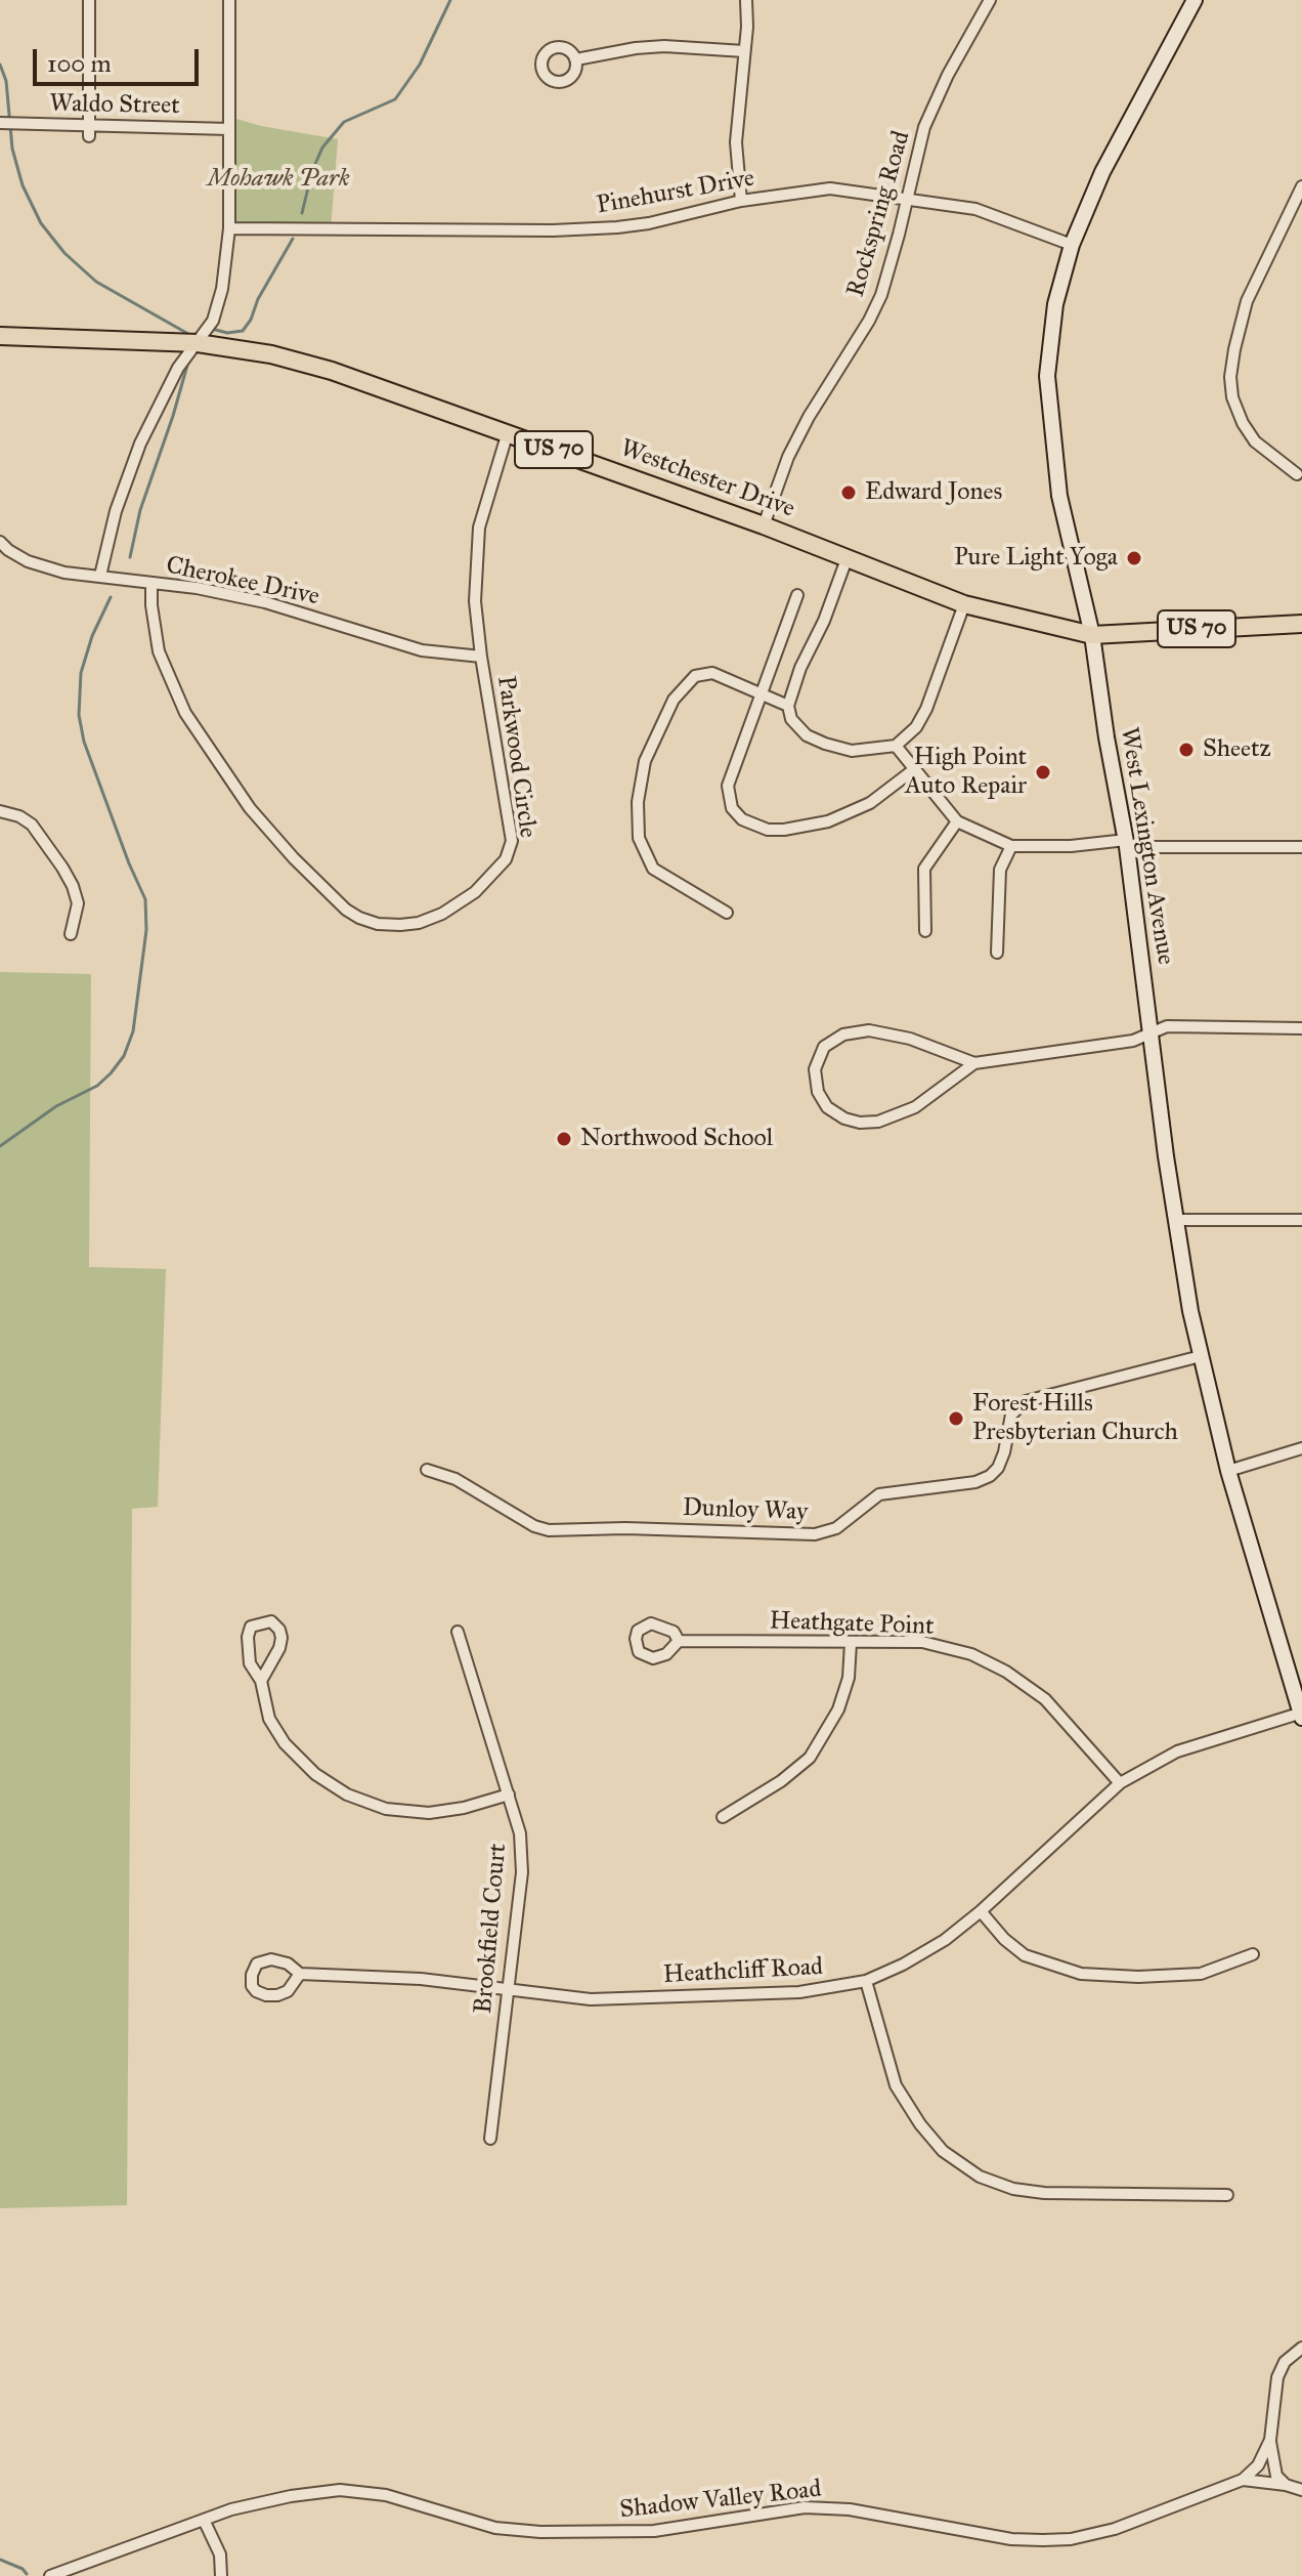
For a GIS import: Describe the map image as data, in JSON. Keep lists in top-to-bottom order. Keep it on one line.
{"streets":{"main road":["US 70","Westchester Drive"],"street":["Waldo Street","Pinehurst Drive","Rockspring Road","Cherokee Drive","Parkwood Circle","West Lexington Avenue","Dunloy Way","Heathgate Point","Brookfield Court","Heathcliff Road","Shadow Valley Road"]},"crossings":[["Pinehurst Drive","Rockspring Road"],["Pinehurst Drive","West Lexington Avenue"],["Rockspring Road","Westchester Drive"],["Westchester Drive","Parkwood Circle"],["Westchester Drive","West Lexington Avenue"],["Cherokee Drive","Parkwood Circle"],["West Lexington Avenue","Dunloy Way"],["West Lexington Avenue","Heathcliff Road"],["Heathgate Point","Heathcliff Road"],["Brookfield Court","Heathcliff Road"]],"parks":["Mohawk Park"],"places":["Edward Jones","Pure Light Yoga","Sheetz","High Point Auto Repair","Northwood School","Forest Hills Presbyterian Church"],"scale_bar":"100 m"}
